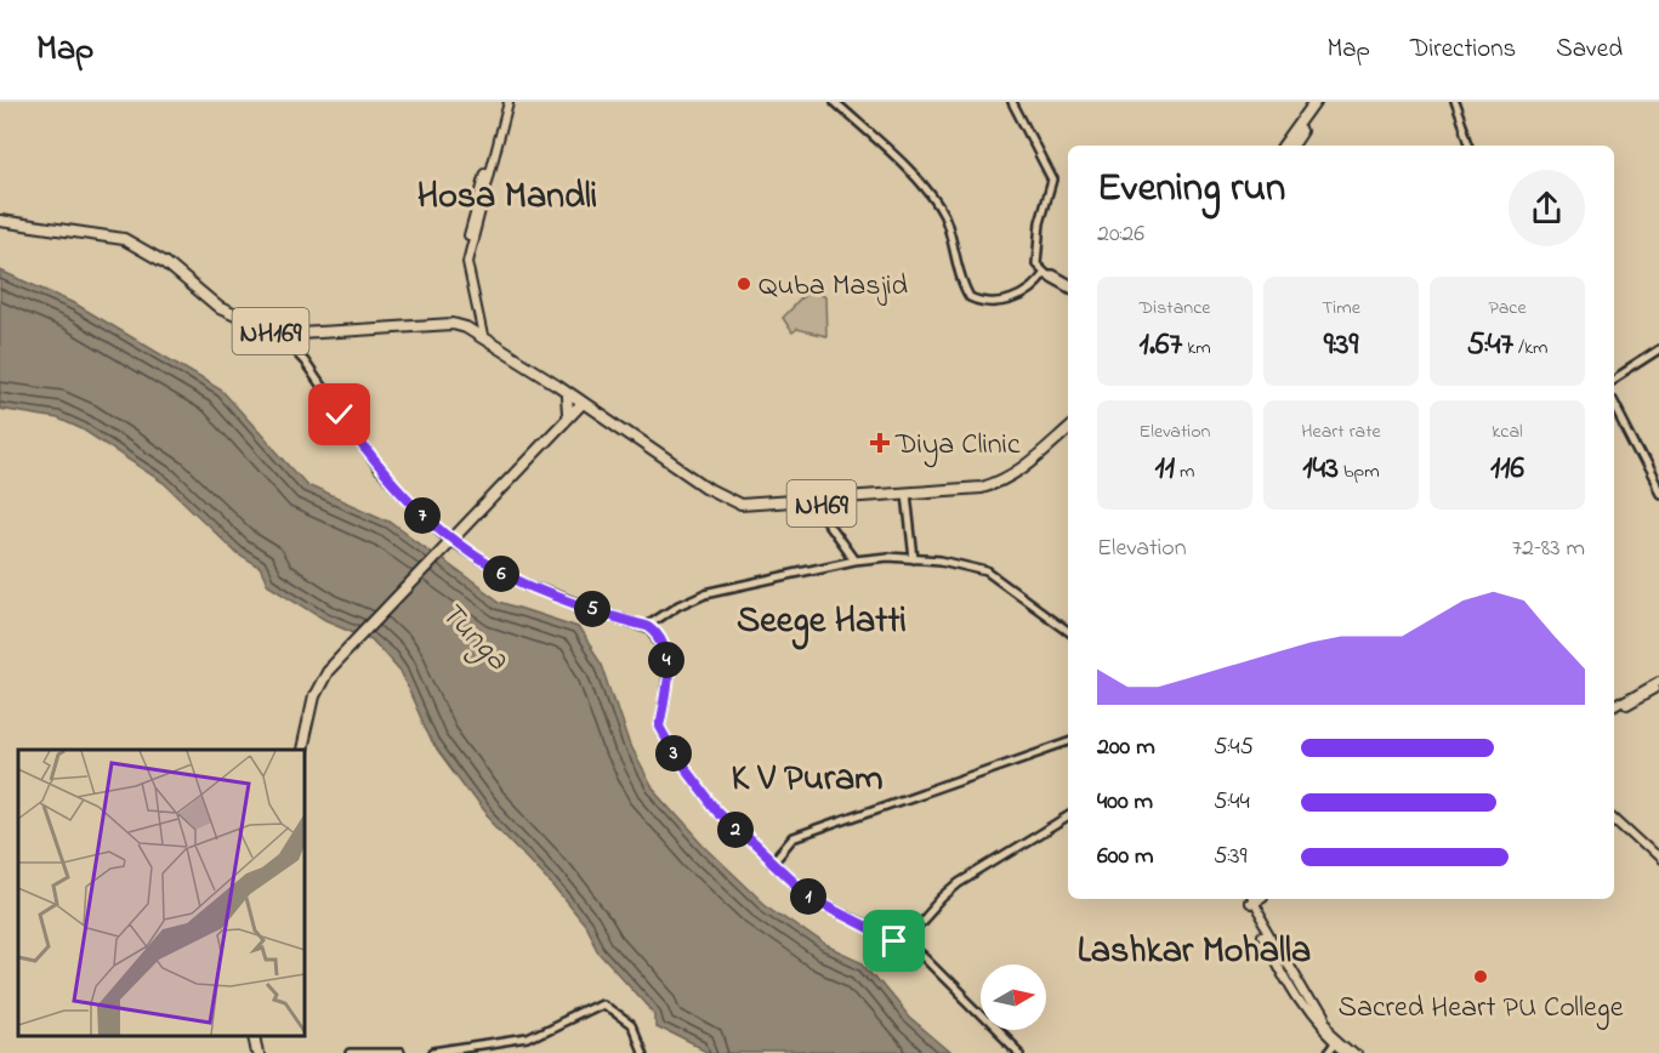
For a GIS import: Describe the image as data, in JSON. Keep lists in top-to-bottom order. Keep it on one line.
{"streets":{"highway":["NH169","NH69"]},"crossings":[["NH169","NH69"]],"districts":["Hosa Mandli","Seege Hatti","K V Puram","Lashkar Mohalla"],"water":["Tunga"],"places":{"other":["Quba Masjid","Sacred Heart PU College"],"health":["Diya Clinic"]},"north":"right","page":{"header":"Map","nav":["Map","Directions","Saved"],"heading":["Evening run","20:26"],"stats":[["Distance","1.67 km"],["Time","9:39"],["Pace","5:47 /km"],["Elevation","11 m"],["Heart rate","143 bpm"],["kcal","116"]],"pins":["7","6","5","4","3","2","1"],"chart":["Elevation","72–83 m"],"list":[{"name":"200 m","note":"5:45"},{"name":"400 m","note":"5:44"},{"name":"600 m","note":"5:39"}]}}
